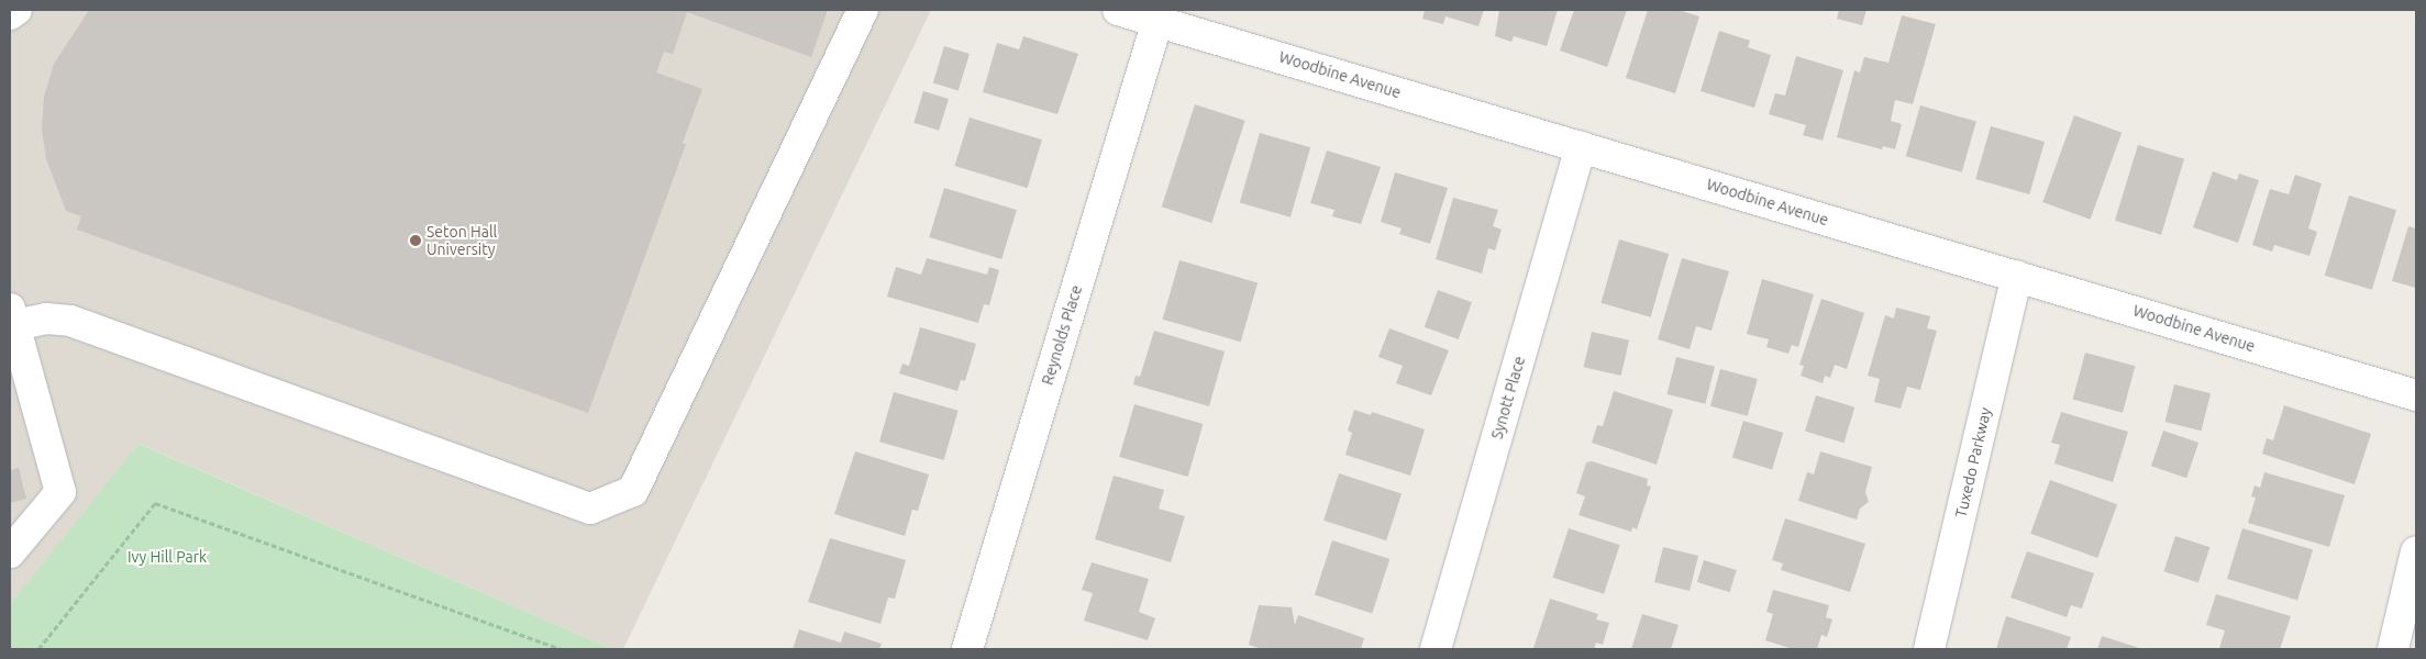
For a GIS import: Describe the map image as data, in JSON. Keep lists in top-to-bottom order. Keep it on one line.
{"streets":{"street":["Woodbine Avenue","Reynolds Place","Synott Place","Tuxedo Parkway"]},"crossings":[["Woodbine Avenue","Reynolds Place"],["Woodbine Avenue","Synott Place"],["Woodbine Avenue","Tuxedo Parkway"]],"parks":["Ivy Hill Park"],"places":["Seton Hall University"]}
